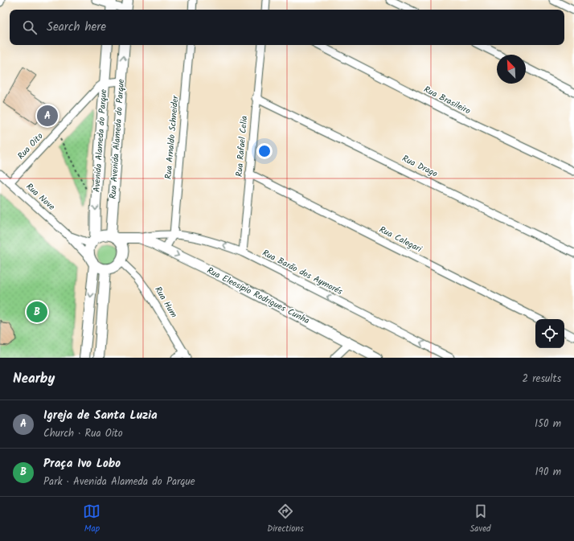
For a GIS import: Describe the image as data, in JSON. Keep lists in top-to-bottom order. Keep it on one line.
{"streets":{"street":["Rua Brasileiro","Rua Arnaldo Schneider","Rua Avenida Alameda do Parque","Avenida Alameda do Parque","Rua Oito","Rua Rafael Celia","Rua Drago","Rua Nove","Rua Calegari","Rua Barão dos Aymorés","Rua Eleosipio Rodrigues Cunha","Rua Hum"]},"crossings":[["Rua Arnaldo Schneider","Rua Barão dos Aymorés"],["Rua Avenida Alameda do Parque","Avenida Alameda do Parque"],["Rua Avenida Alameda do Parque","Rua Hum"],["Avenida Alameda do Parque","Rua Oito"],["Avenida Alameda do Parque","Rua Hum"],["Rua Oito","Rua Nove"],["Rua Rafael Celia","Rua Drago"],["Rua Rafael Celia","Rua Calegari"],["Rua Rafael Celia","Rua Barão dos Aymorés"],["Rua Barão dos Aymorés","Rua Eleosipio Rodrigues Cunha"]],"one_way":["Rua Barão dos Aymorés","Rua Eleosipio Rodrigues Cunha"],"north":"top left","page":{"search":"Search here","pins":["A","B"],"heading":["Nearby","2 results"],"list":[{"mark":"A","name":"Igreja de Santa Luzia","note":"Church · Rua Oito","value":"150 m"},{"mark":"B","name":"Praça Ivo Lobo","note":"Park · Avenida Alameda do Parque","value":"190 m"}],"nav":["Map","Directions","Saved"]}}
